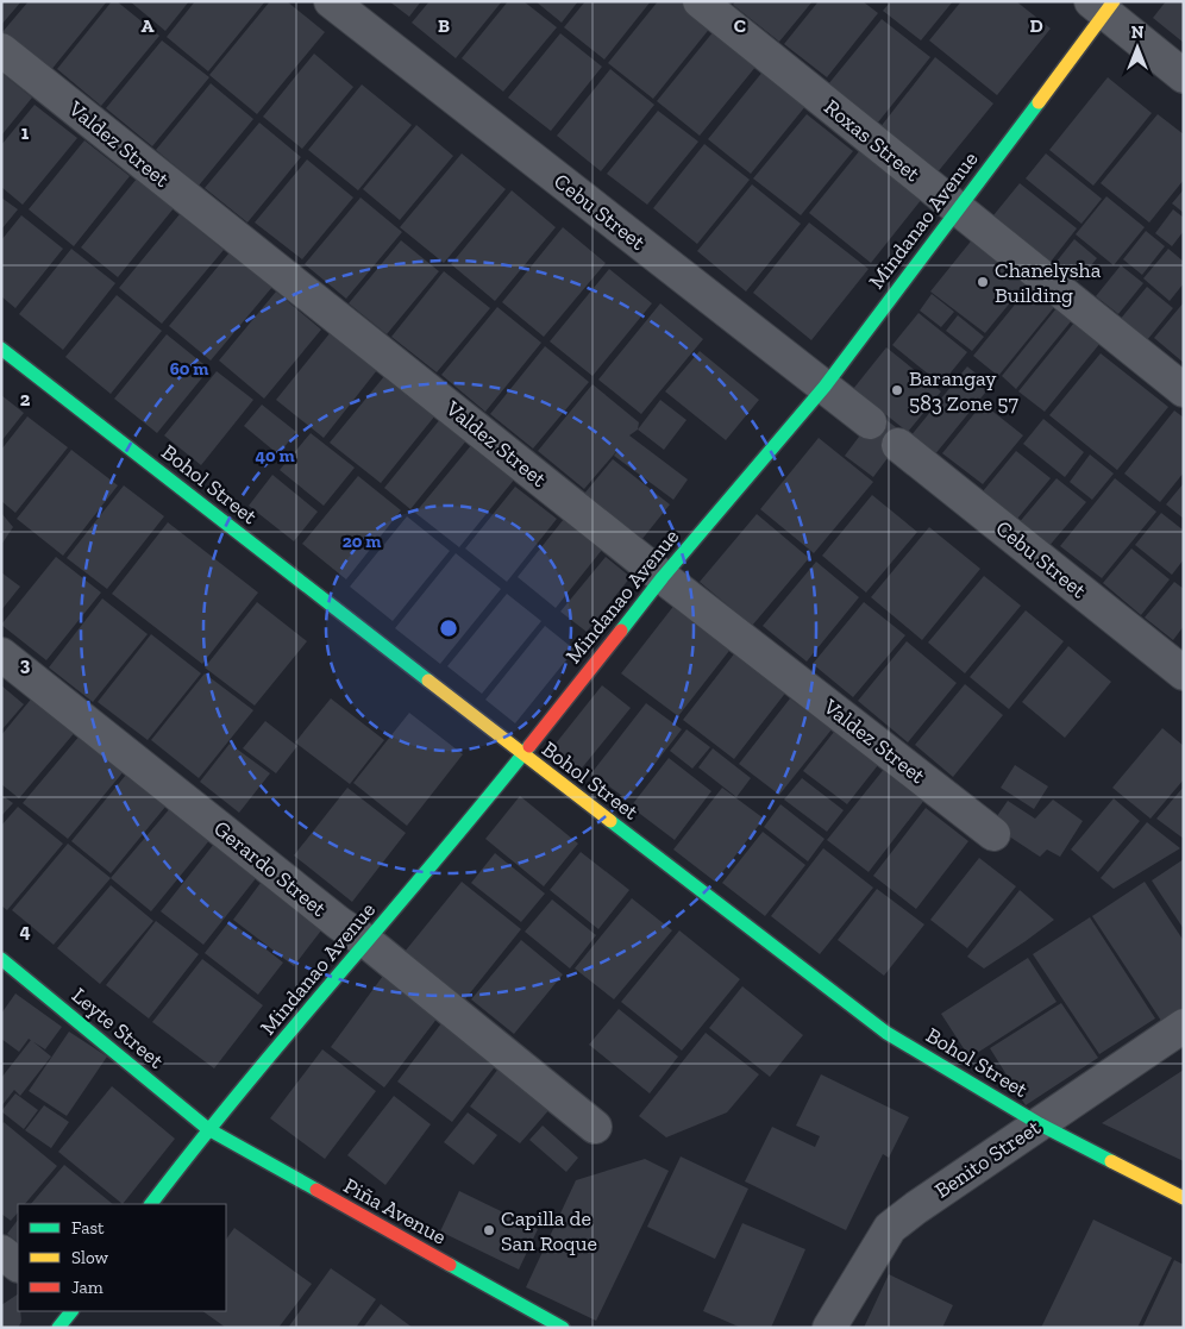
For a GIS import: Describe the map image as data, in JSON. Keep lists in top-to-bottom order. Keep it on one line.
{"streets":{"street":["Roxas Street","Valdez Street","Cebu Street","Mindanao Avenue","Bohol Street","Gerardo Street","Leyte Street","Benito Street","Piña Avenue"]},"crossings":[["Roxas Street","Mindanao Avenue"],["Valdez Street","Mindanao Avenue"],["Cebu Street","Mindanao Avenue"],["Mindanao Avenue","Bohol Street"],["Mindanao Avenue","Gerardo Street"],["Mindanao Avenue","Leyte Street"],["Mindanao Avenue","Piña Avenue"],["Bohol Street","Benito Street"],["Leyte Street","Piña Avenue"]],"places":["Chanelysha Building","Barangay 583 Zone 57","Capilla de San Roque"],"legend":["Fast","Slow","Jam"],"north":"top","grid":{"columns":["A","B","C","D"],"rows":["1","2","3","4"]},"rings":["60 m","40 m","20 m"]}
